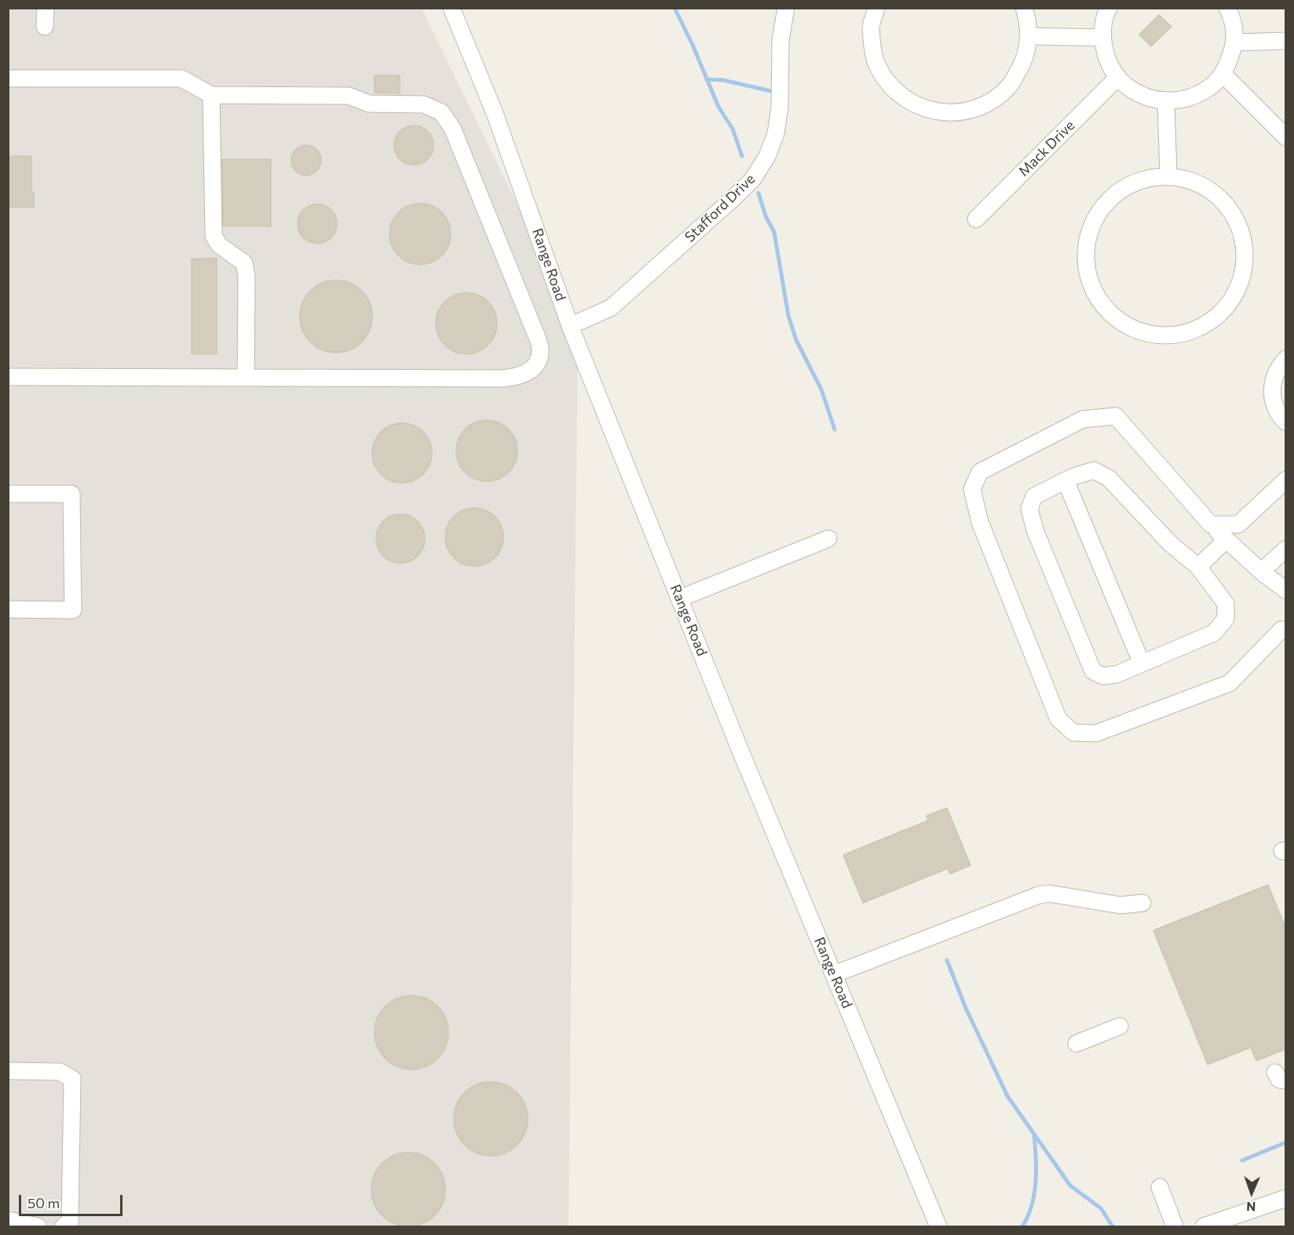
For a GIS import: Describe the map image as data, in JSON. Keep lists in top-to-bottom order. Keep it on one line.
{"streets":{"street":["Mack Drive","Stafford Drive","Range Road"]},"crossings":[["Stafford Drive","Range Road"]],"scale_bar":"50 m","north":"bottom"}
